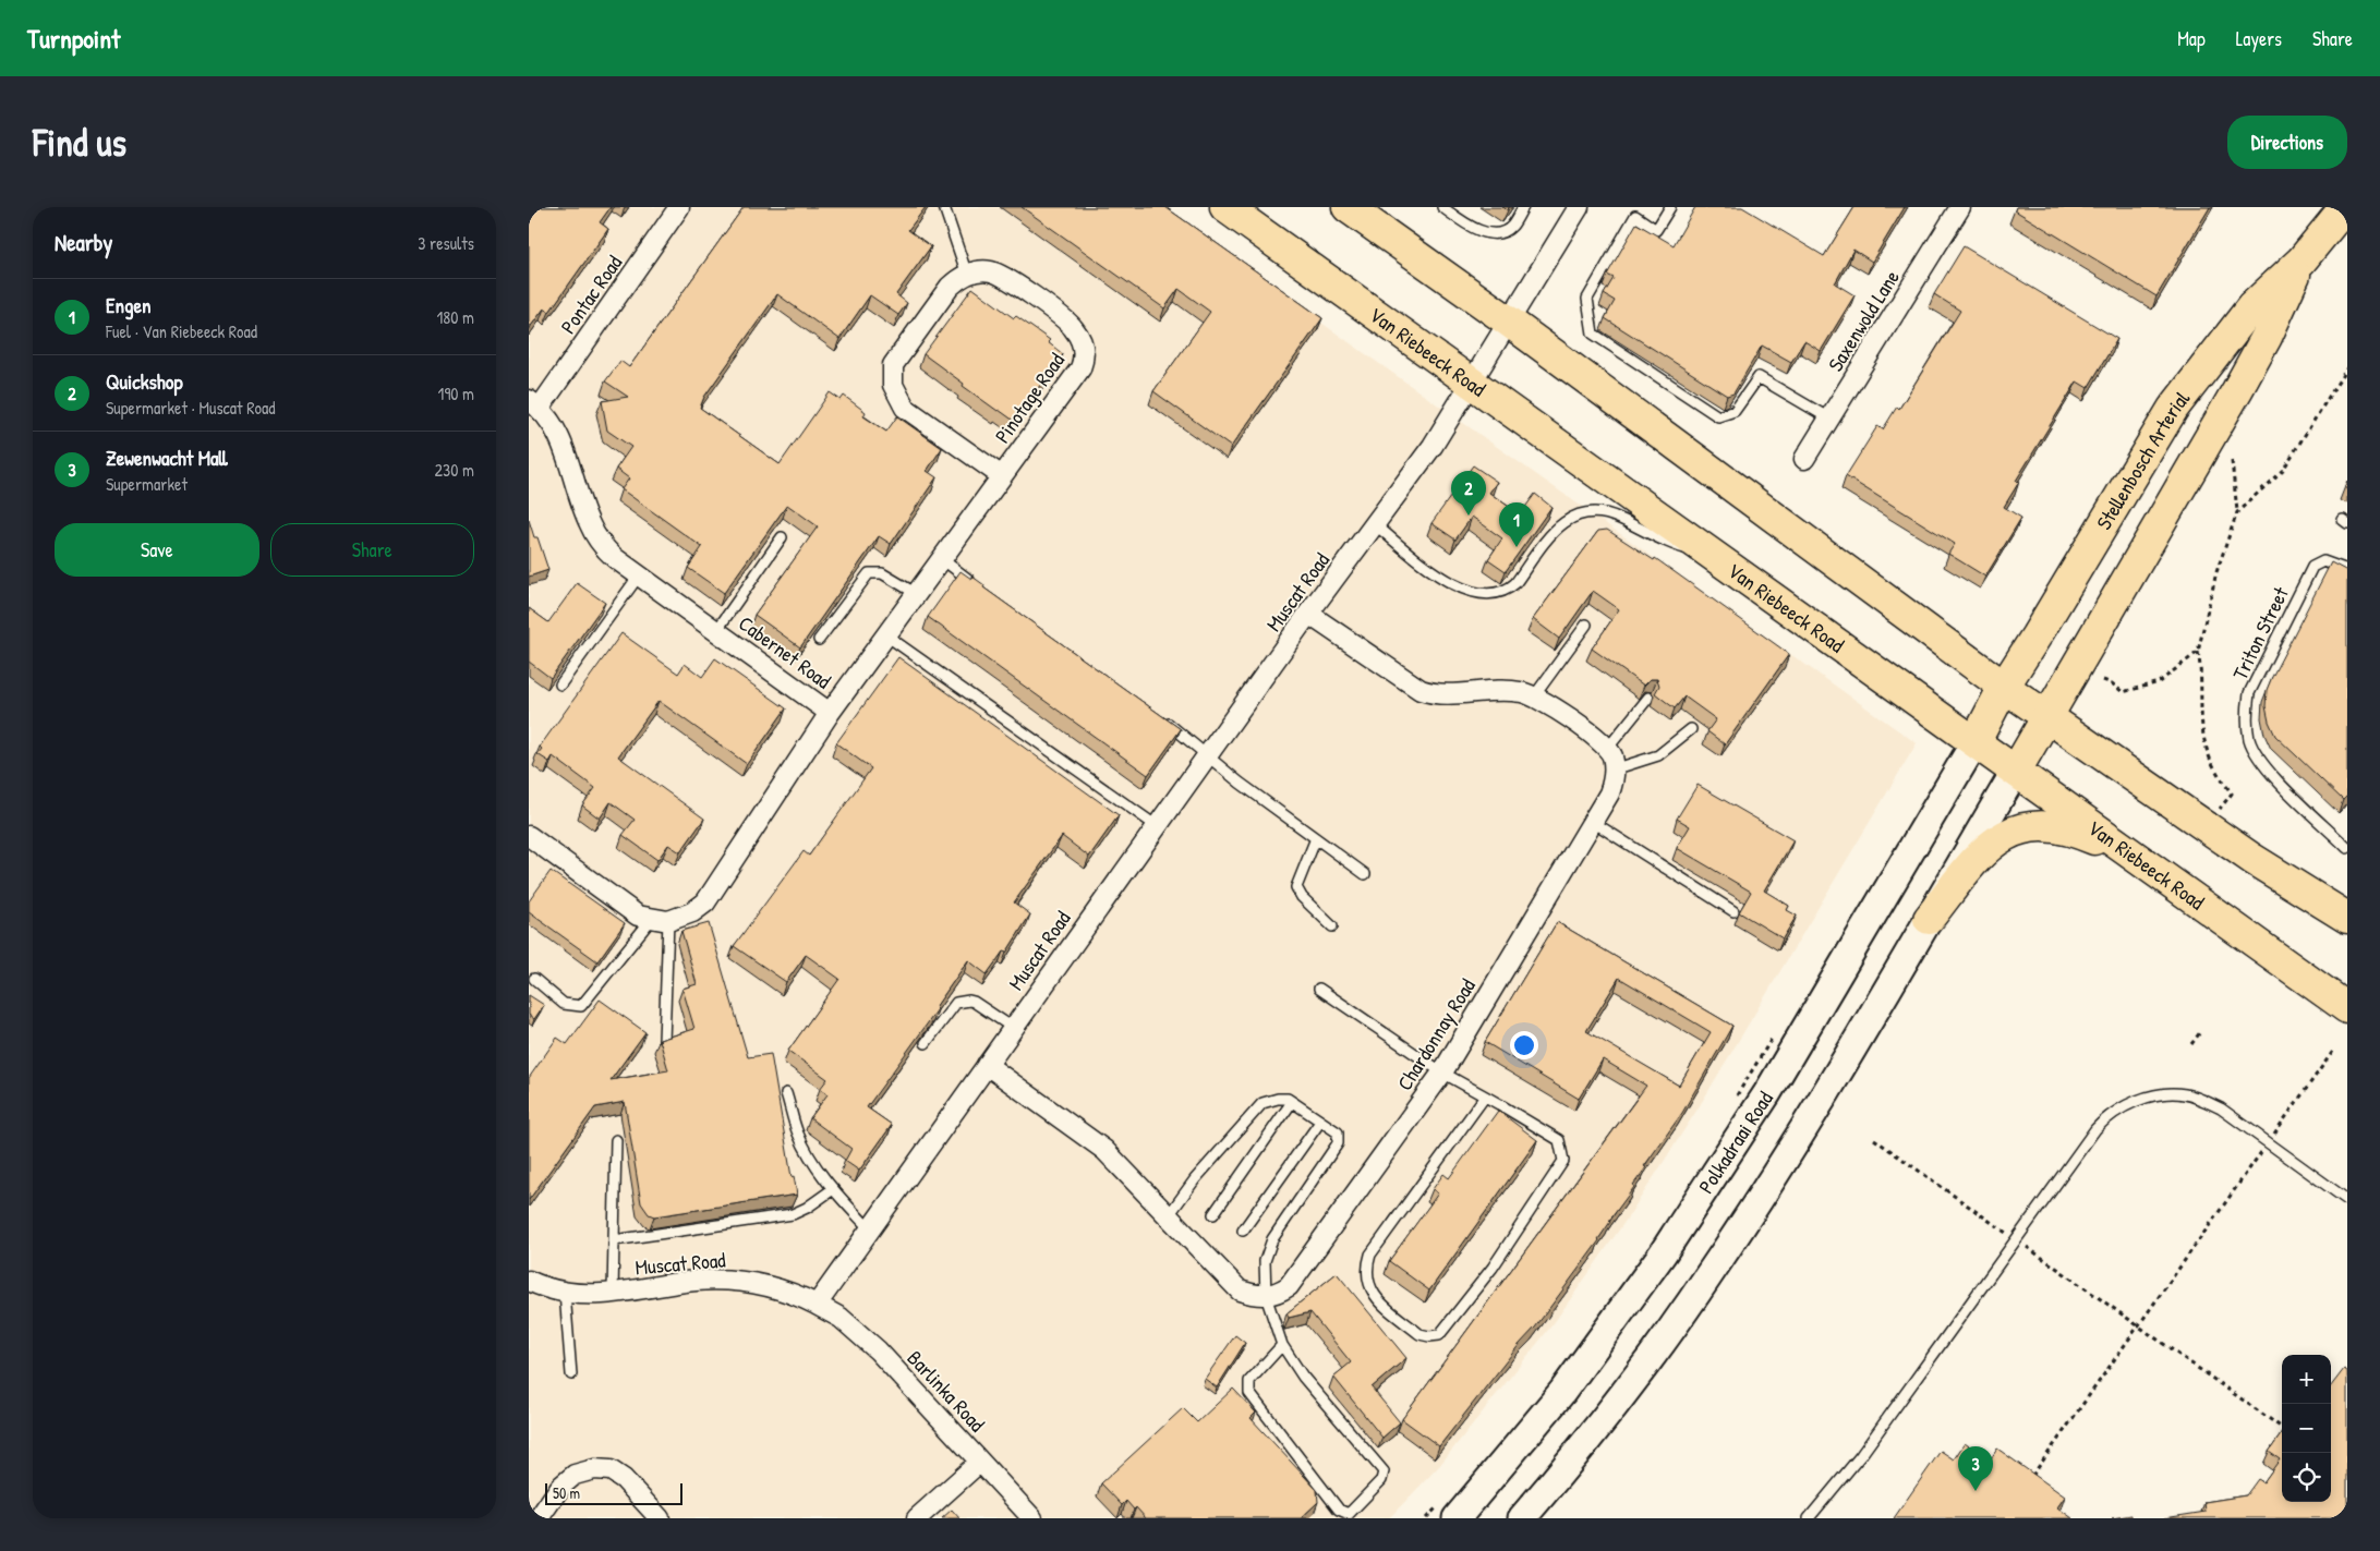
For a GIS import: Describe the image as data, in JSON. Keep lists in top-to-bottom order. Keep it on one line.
{"streets":{"main road":["Van Riebeeck Road","Stellenbosch Arterial","Polkadraai Road"],"street":["Pontac Road","Saxenwold Lane","Pinotage Road","Muscat Road","Cabernet Road","Chardonnay Road","Barlinka Road"],"lane":["Triton Street"]},"crossings":[["Pontac Road","Cabernet Road"],["Van Riebeeck Road","Stellenbosch Arterial"],["Van Riebeeck Road","Muscat Road"],["Van Riebeeck Road","Polkadraai Road"],["Pinotage Road","Cabernet Road"],["Stellenbosch Arterial","Polkadraai Road"],["Muscat Road","Barlinka Road"]],"scale_bar":"50 m","page":{"header":"Turnpoint","nav":["Map","Layers","Share"],"buttons":["Directions",["Save","Share"]],"title":"Find us","heading":["Nearby","3 results"],"list":[{"mark":"1","name":"Engen","note":"Fuel · Van Riebeeck Road","value":"180 m"},{"mark":"2","name":"Quickshop","note":"Supermarket · Muscat Road","value":"190 m"},{"mark":"3","name":"Zewenwacht Mall","note":"Supermarket","value":"230 m"}],"pins":["2","1","3"],"map_buttons":["+","−"],"scale":"50 m"}}
